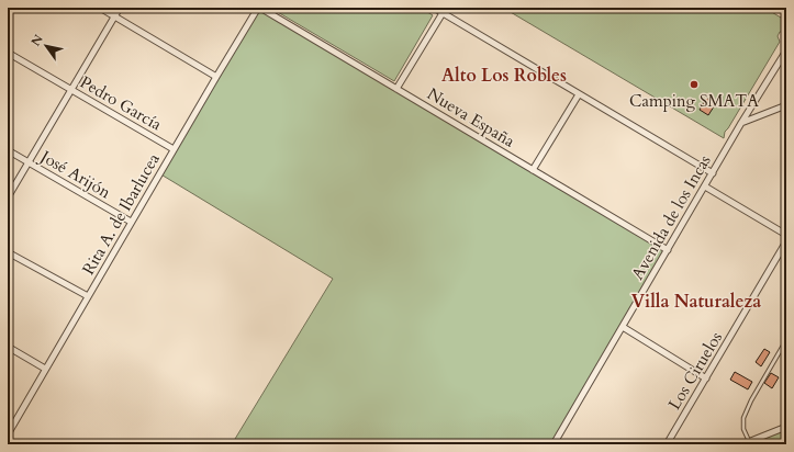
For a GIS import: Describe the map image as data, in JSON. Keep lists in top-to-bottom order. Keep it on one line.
{"streets":{"street":["Pedro García","Nueva España","José Arijón","Rita A. de Ibarlucea","Avenida de los Incas","Los Ciruelos"]},"crossings":[["Pedro García","Rita A. de Ibarlucea"],["Nueva España","Rita A. de Ibarlucea"],["Nueva España","Avenida de los Incas"],["José Arijón","Rita A. de Ibarlucea"]],"districts":["Alto Los Robles","Villa Naturaleza"],"places":["Camping SMATA"],"north":"top left"}
